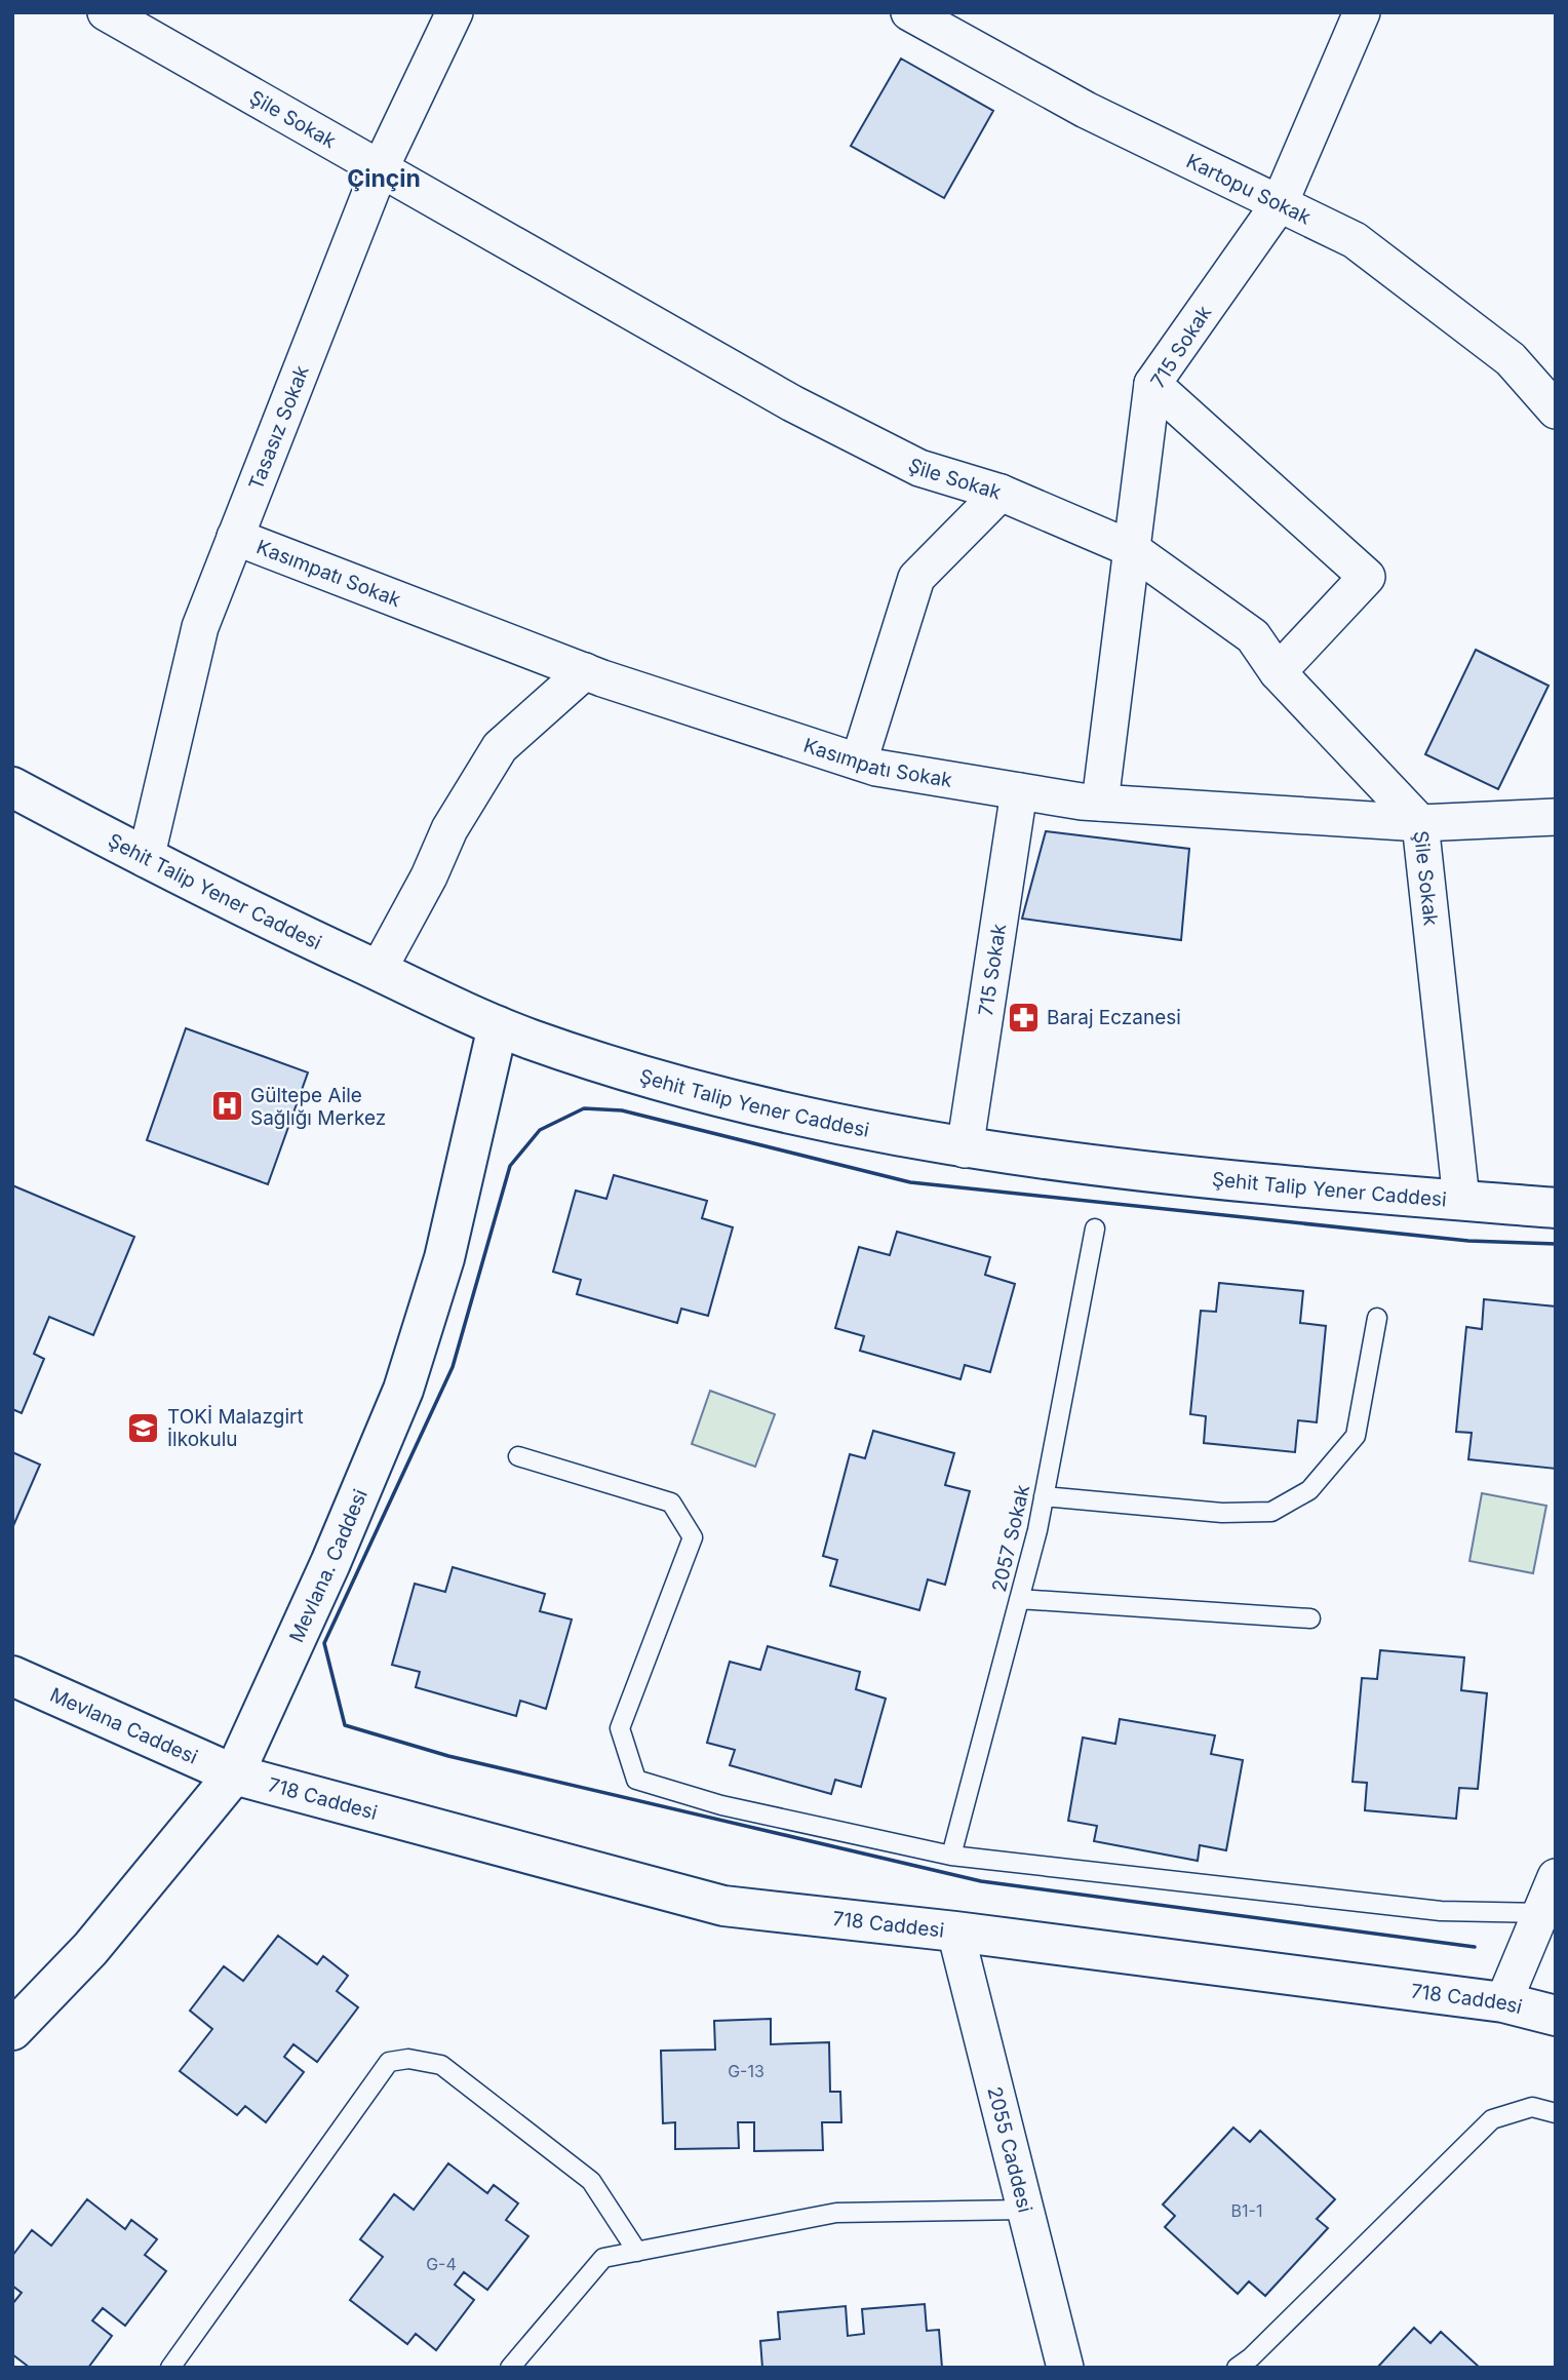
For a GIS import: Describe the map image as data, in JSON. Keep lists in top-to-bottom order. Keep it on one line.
{"streets":{"street":["Şile Sokak","Kartopu Sokak","715 Sokak","Tasasız Sokak","Kasımpatı Sokak","Şehit Talip Yener Caddesi","Mevlana. Caddesi","Mevlana Caddesi","718 Caddesi","2055 Caddesi"],"lane":["2057 Sokak"]},"crossings":[["Şile Sokak","715 Sokak"],["Şile Sokak","Tasasız Sokak"],["Şile Sokak","Kasımpatı Sokak"],["Şile Sokak","Şehit Talip Yener Caddesi"],["Kartopu Sokak","715 Sokak"],["715 Sokak","Kasımpatı Sokak"],["715 Sokak","Şehit Talip Yener Caddesi"],["Tasasız Sokak","Kasımpatı Sokak"],["Tasasız Sokak","Şehit Talip Yener Caddesi"],["Şehit Talip Yener Caddesi","Mevlana. Caddesi"],["Mevlana. Caddesi","Mevlana Caddesi"],["Mevlana. Caddesi","718 Caddesi"],["Mevlana Caddesi","718 Caddesi"],["718 Caddesi","2055 Caddesi"]],"districts":["Çinçin"],"places":{"pharmacy":["Baraj Eczanesi"],"hospital":["Gültepe Aile Sağlığı Merkez"],"school or university":["TOKİ Malazgirt İlkokulu"]},"house_numbers":["G-13","B1-1","G-4"]}
